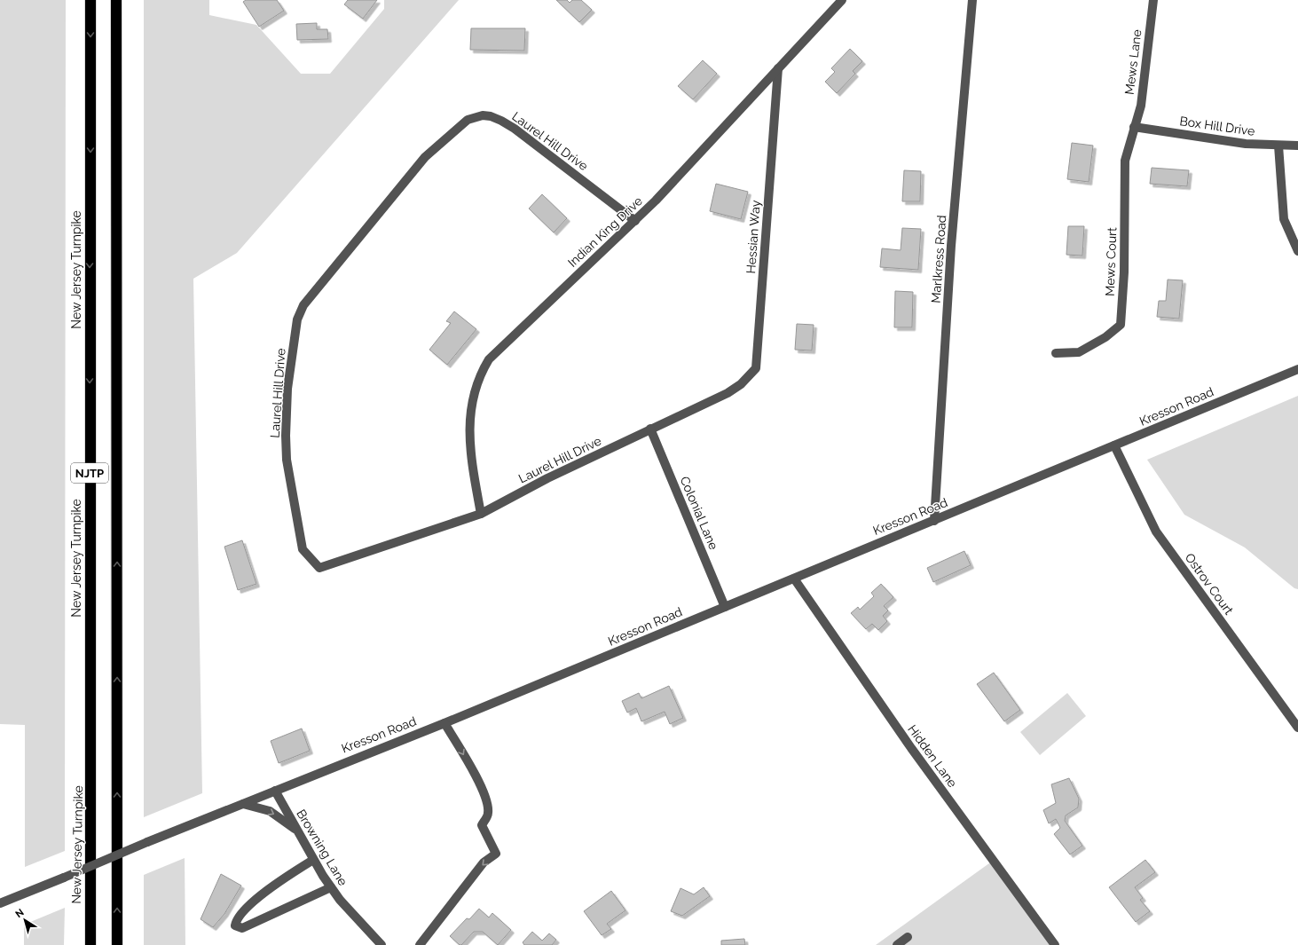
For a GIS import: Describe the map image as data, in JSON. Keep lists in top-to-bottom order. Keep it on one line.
{"streets":{"highway":["New Jersey Turnpike","NJTP"],"street":["Mews Lane","Box Hill Drive","Laurel Hill Drive","Indian King Drive","Hessian Way","Marlkress Road","Mews Court","Kresson Road","Colonial Lane","Ostrov Court","Hidden Lane","Browning Lane"]},"crossings":[["Mews Lane","Box Hill Drive"],["Mews Lane","Mews Court"],["Box Hill Drive","Mews Court"],["Laurel Hill Drive","Indian King Drive"],["Laurel Hill Drive","Hessian Way"],["Laurel Hill Drive","Colonial Lane"],["Indian King Drive","Hessian Way"],["Marlkress Road","Kresson Road"],["Kresson Road","Colonial Lane"],["Kresson Road","Ostrov Court"],["Kresson Road","Hidden Lane"],["Kresson Road","Browning Lane"]],"north":"top left"}
